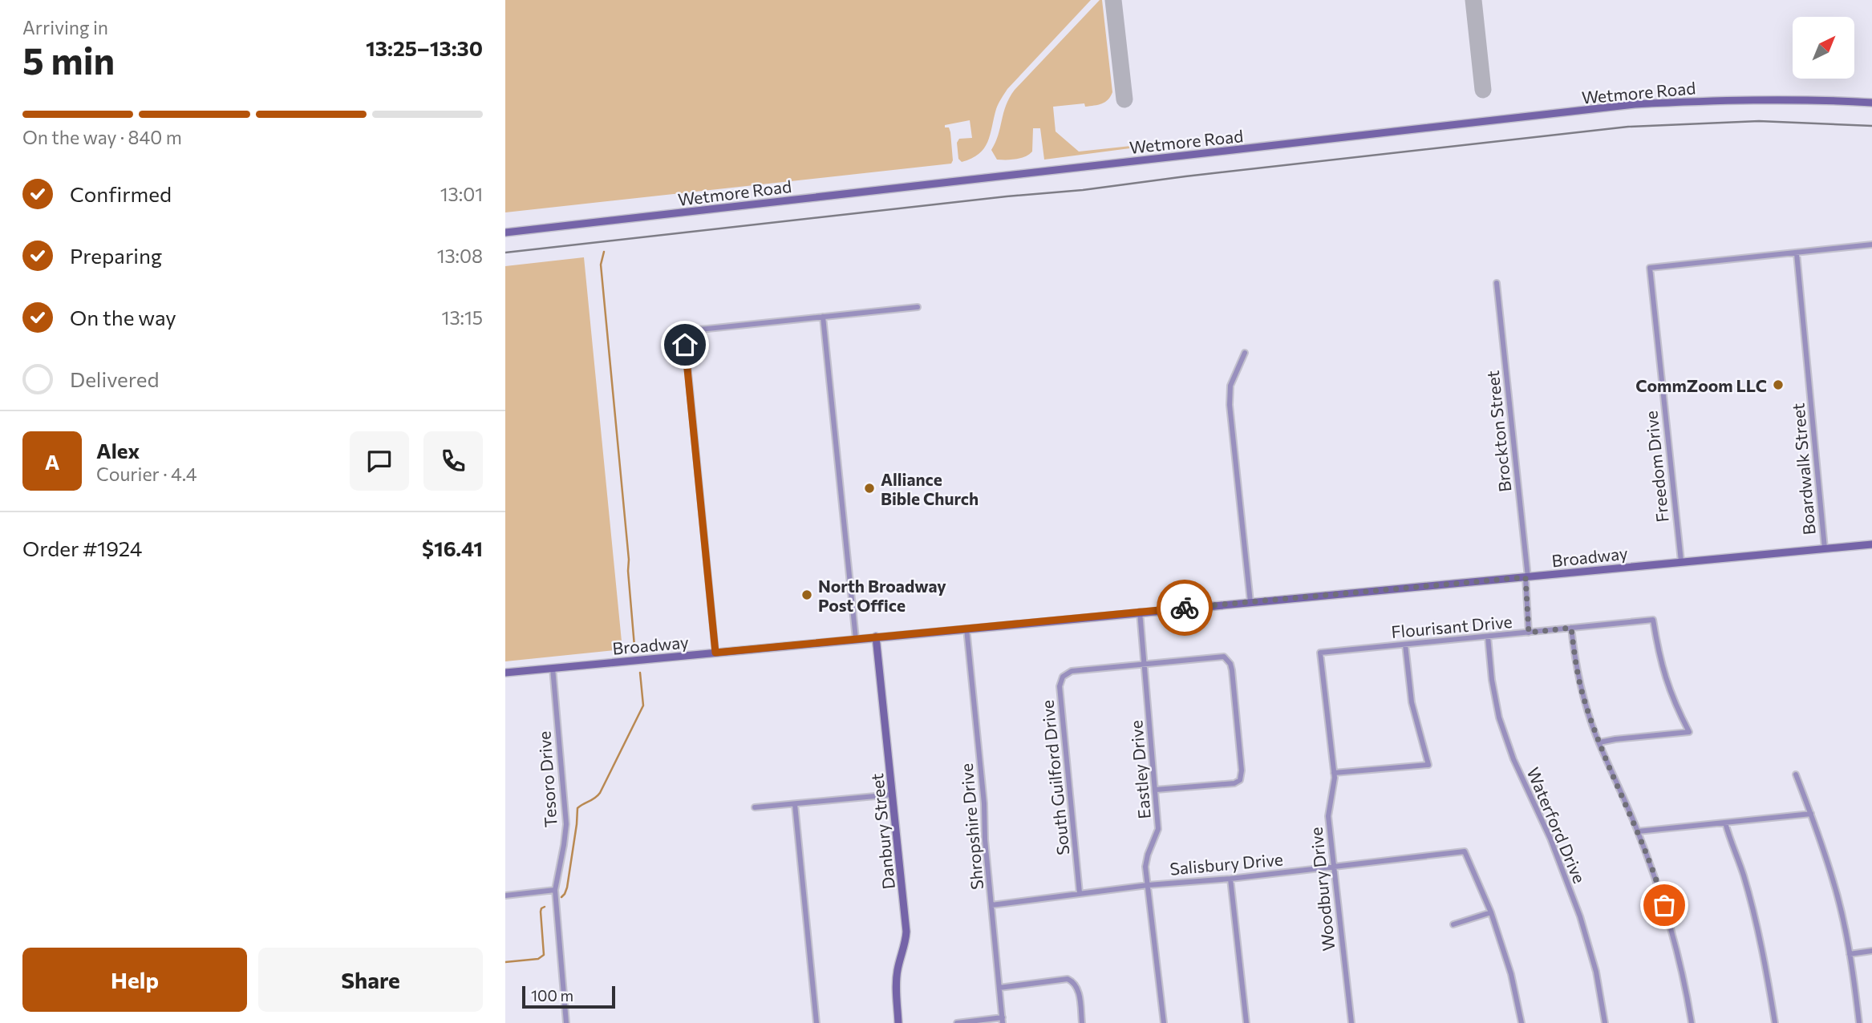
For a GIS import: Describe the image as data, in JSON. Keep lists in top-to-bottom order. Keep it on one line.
{"streets":{"main road":["Wetmore Road","Broadway","Danbury Street"],"street":["Brockton Street","Freedom Drive","Boardwalk Street","Flourisant Drive","Eastley Drive","South Guilford Drive","Tesoro Drive","Waterford Drive","Shropshire Drive","Salisbury Drive","Woodbury Drive"]},"crossings":[["Brockton Street","Broadway"],["Brockton Street","Flourisant Drive"],["Freedom Drive","Boardwalk Street"],["Freedom Drive","Broadway"],["Boardwalk Street","Broadway"],["Broadway","Eastley Drive"],["Broadway","Tesoro Drive"],["Broadway","Shropshire Drive"],["Broadway","Danbury Street"],["Flourisant Drive","Waterford Drive"],["Flourisant Drive","Woodbury Drive"],["Eastley Drive","South Guilford Drive"],["Eastley Drive","Salisbury Drive"],["South Guilford Drive","Salisbury Drive"],["Shropshire Drive","Salisbury Drive"],["Salisbury Drive","Woodbury Drive"]],"places":["CommZoom LLC","Alliance Bible Church","North Broadway Post Office"],"scale_bar":"100 m","north":"top right","page":{"heading":["5 min","Arriving in","13:25–13:30"],"panel":["Alex","Courier · 4.4","Order #1924","$16.41"],"bar":"On the way · 840 m","list":[["Confirmed","13:01"],["Preparing","13:08"],["On the way","13:15"],"Delivered"],"round":"A","buttons":["Help","Share"],"scale":"100 m"}}
